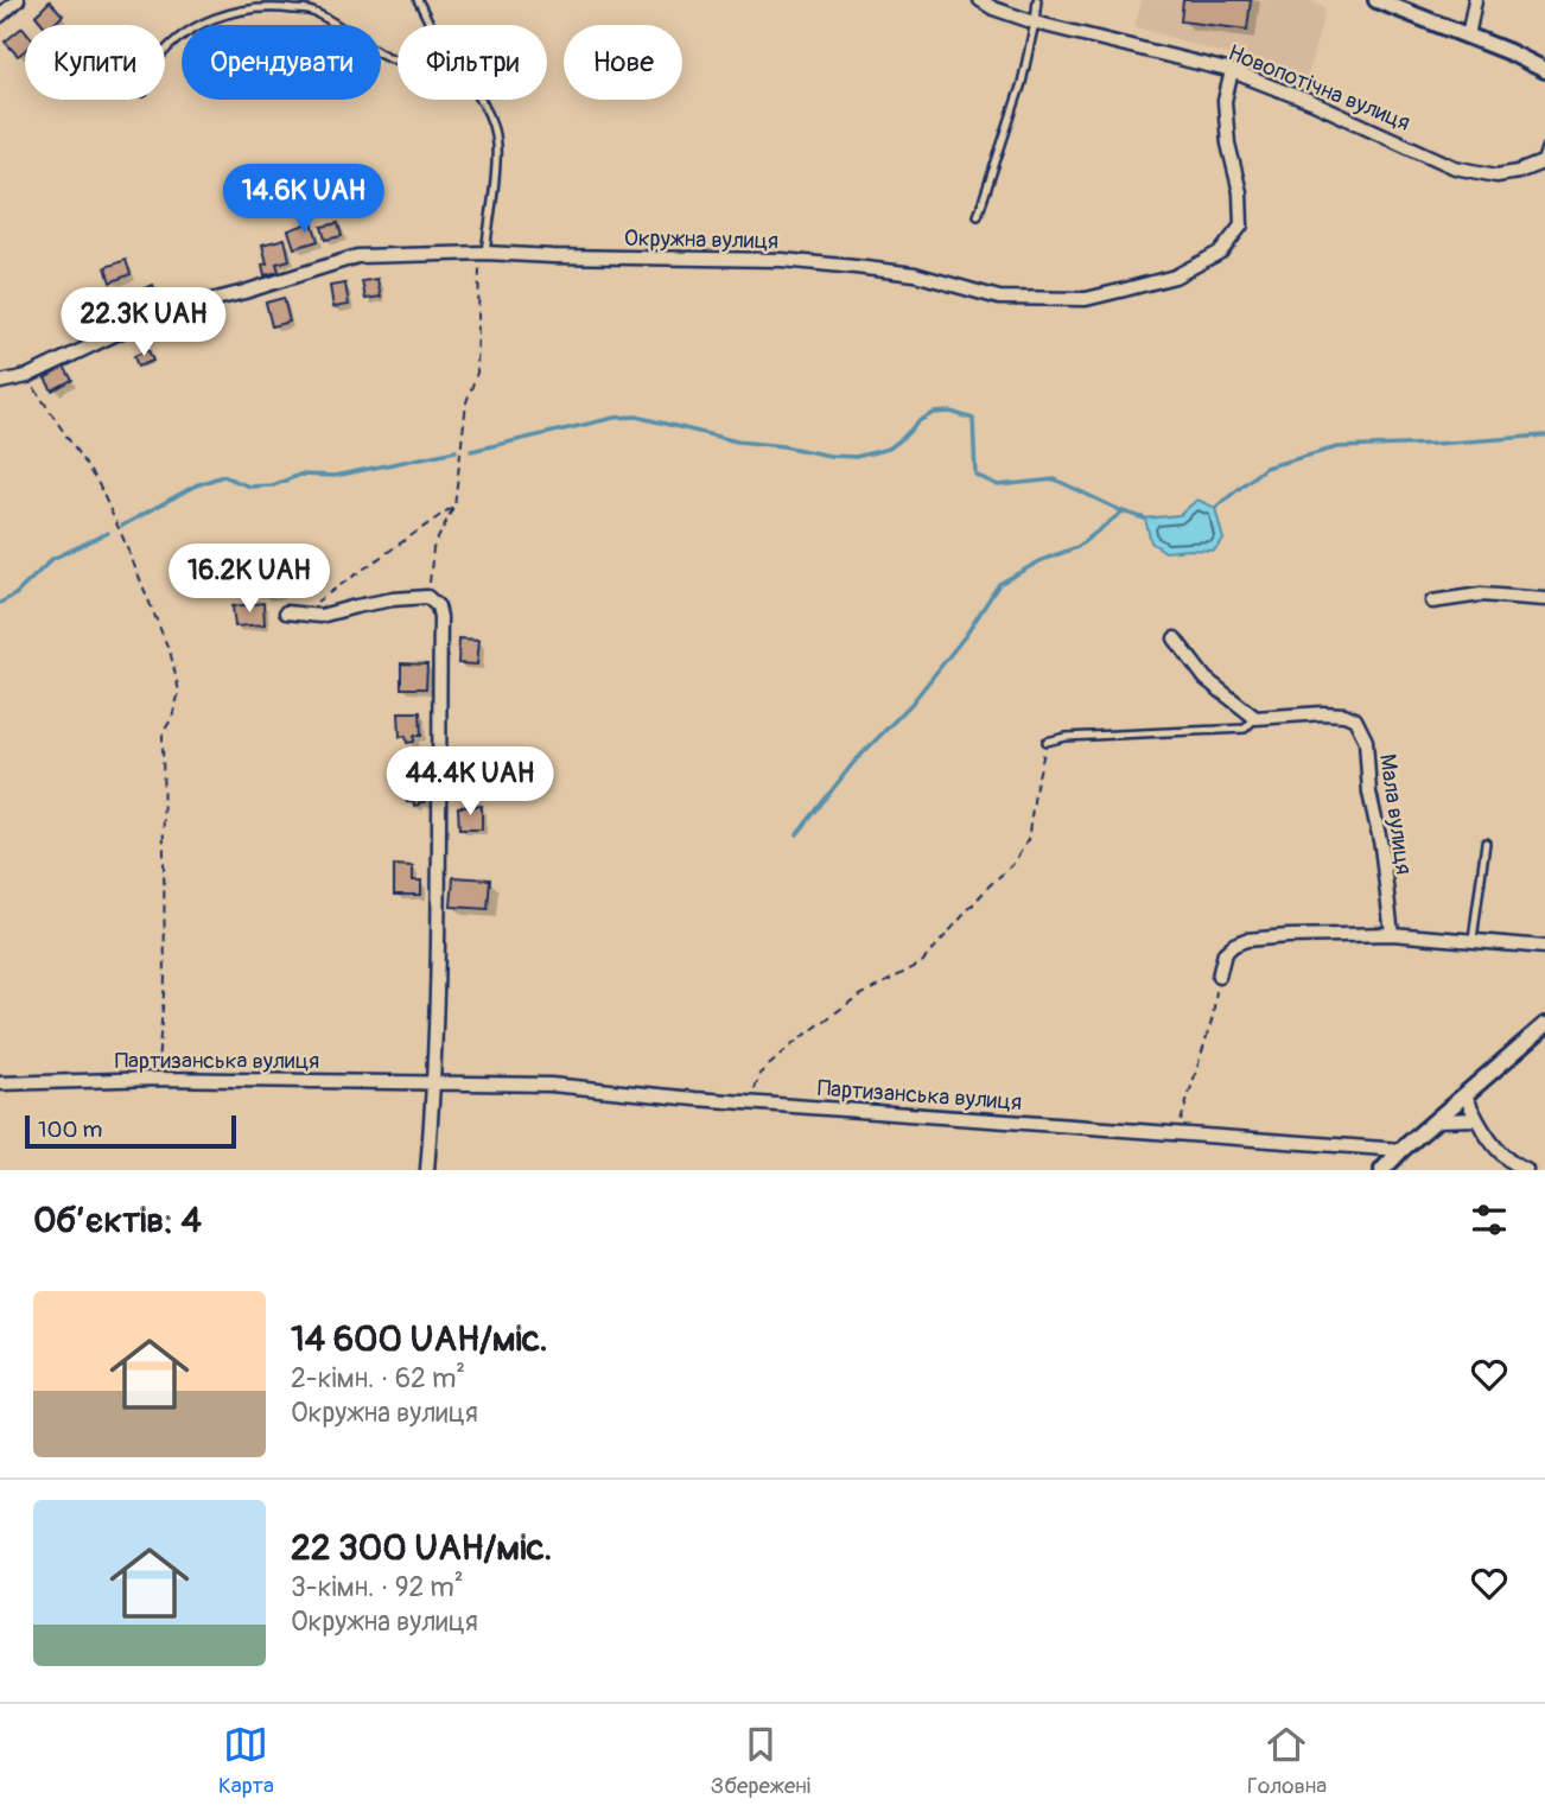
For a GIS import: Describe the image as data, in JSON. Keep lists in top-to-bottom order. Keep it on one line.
{"streets":{"street":["Новопотічна вулиця","Окружна вулиця","Мала вулиця","Партизанська вулиця"]},"crossings":[["Новопотічна вулиця","Окружна вулиця"]],"scale_bar":"100 m","page":{"chip":["Купити","Орендувати","Фільтри","Нове"],"price":["14.6K UAH","22.3K UAH","16.2K UAH","44.4K UAH"],"scale":"100 m","heading":"Об’єктів: 4","list":[{"name":"14 600 UAH/міс.","note":"2-кімн. · 62 m² · Окружна вулиця"},{"name":"22 300 UAH/міс.","note":"3-кімн. · 92 m² · Окружна вулиця"}],"tabs":["Карта","Збережені","Головна"]}}
